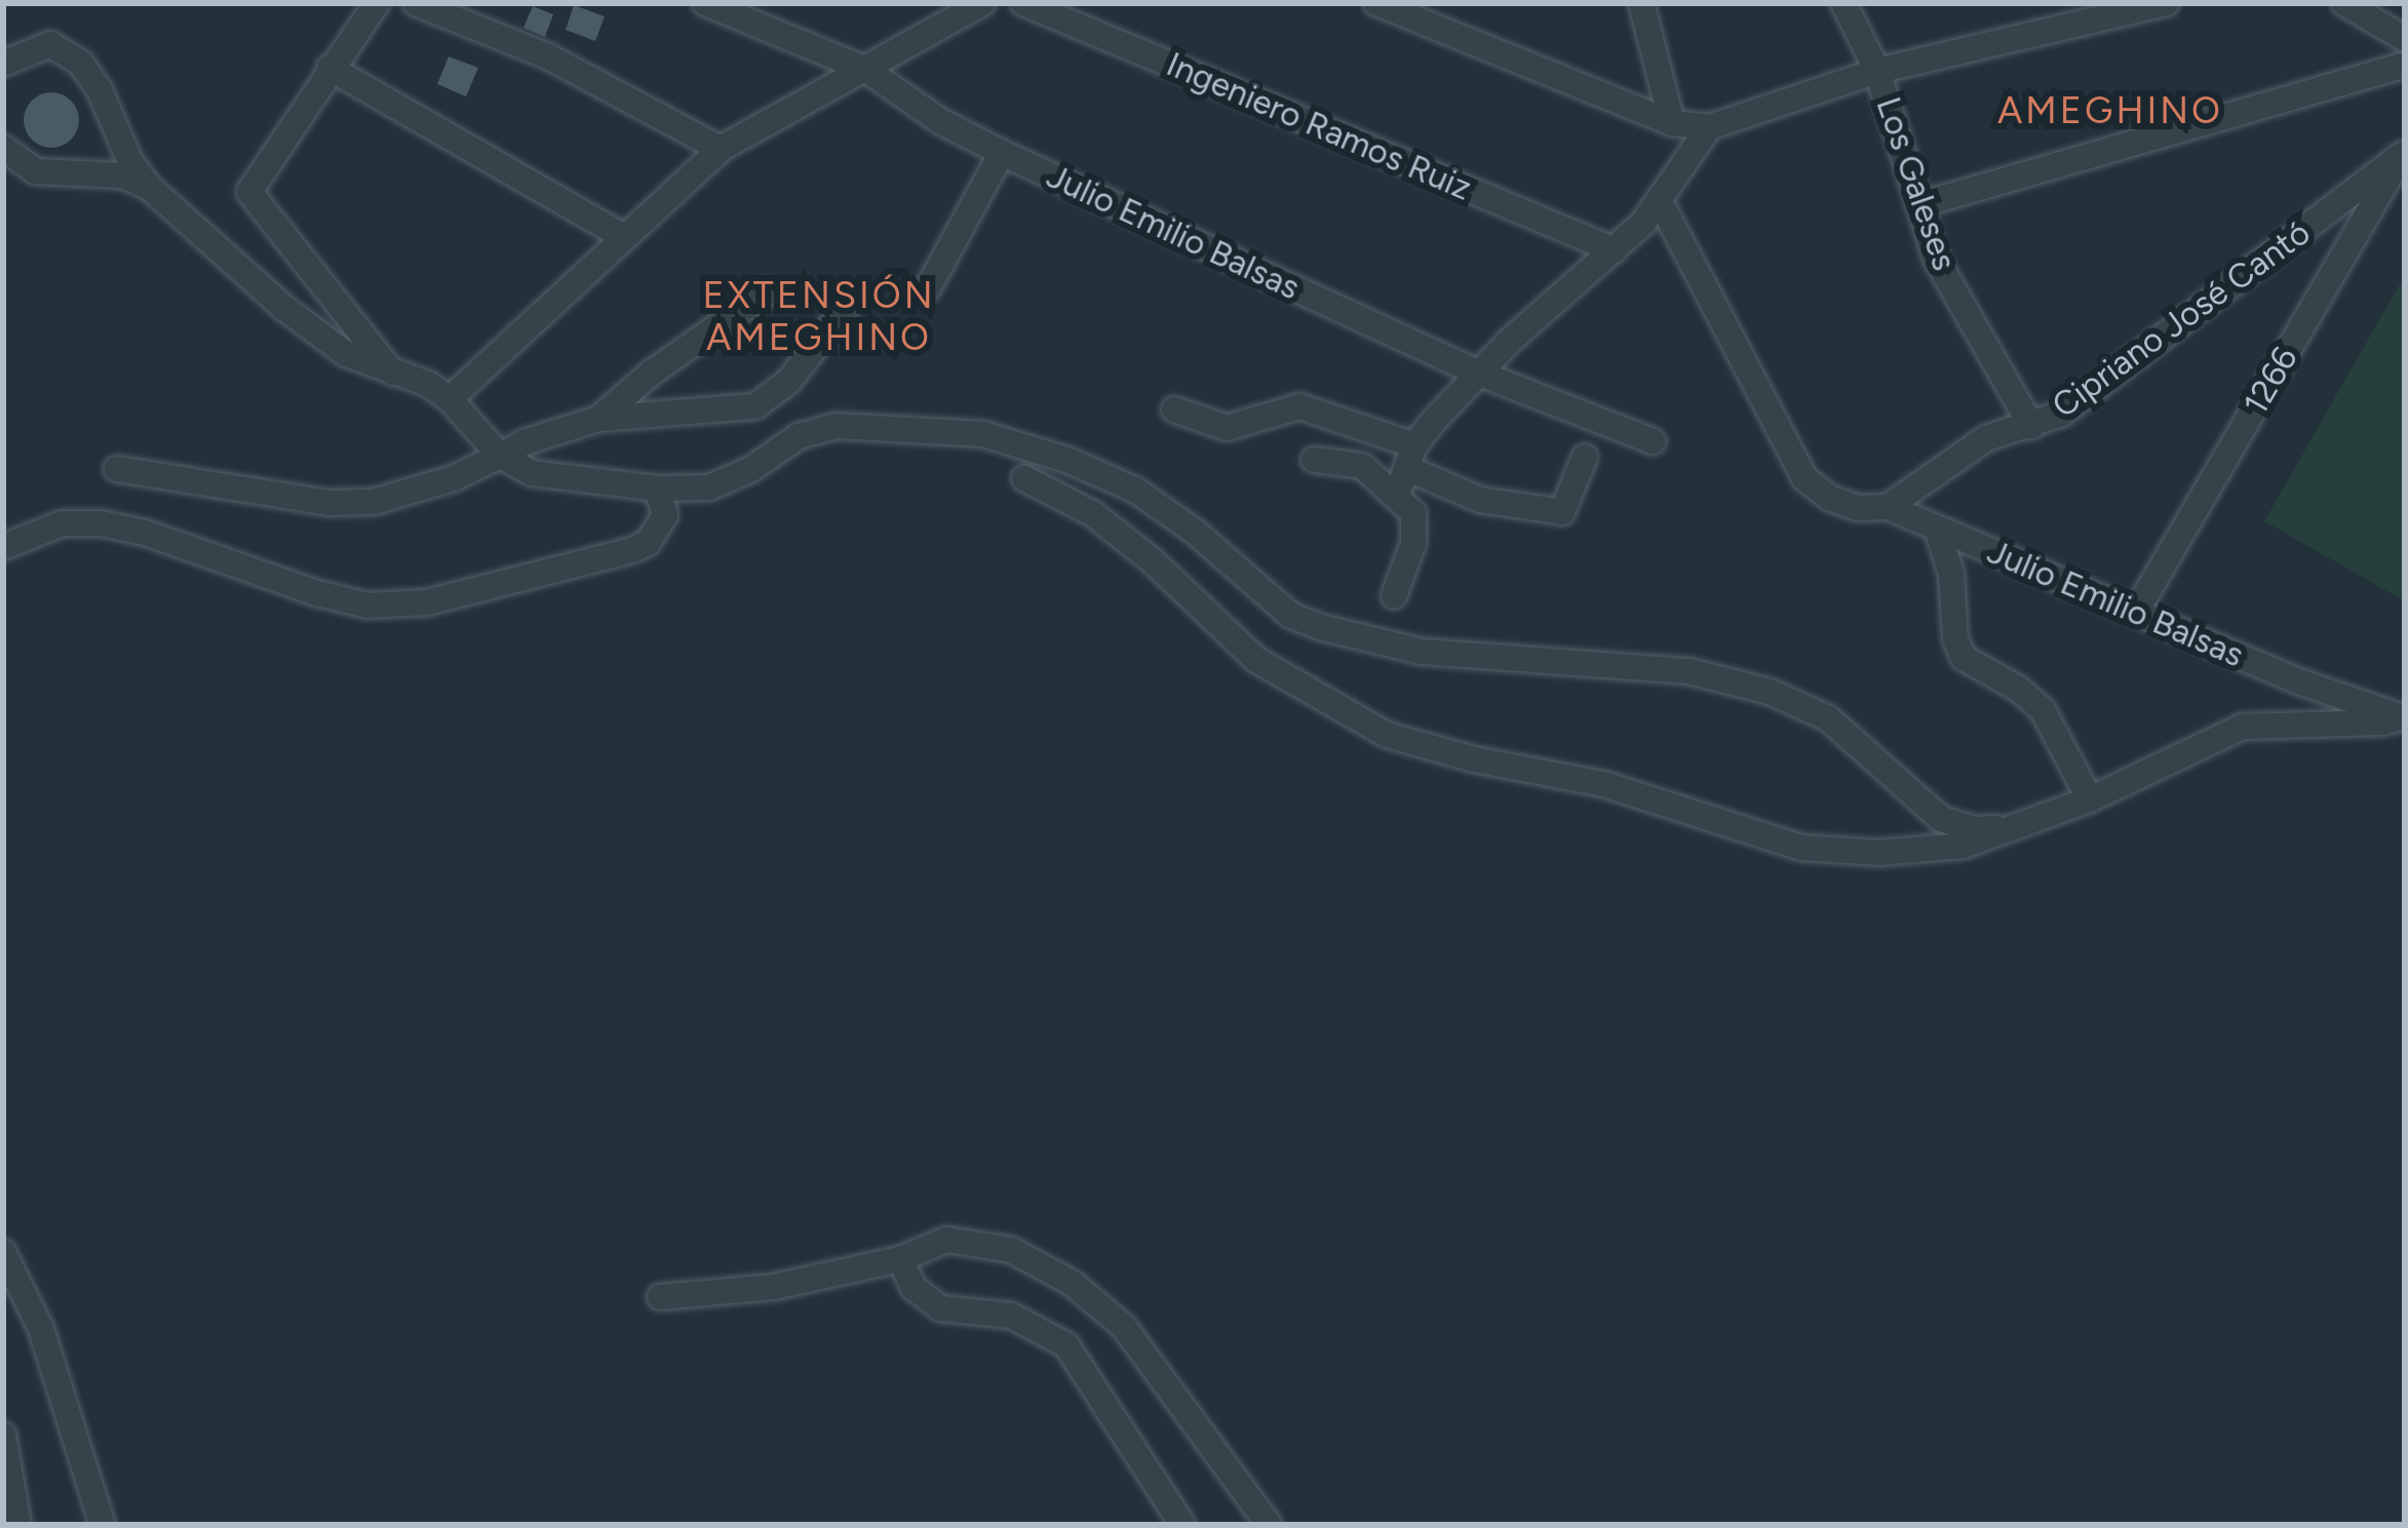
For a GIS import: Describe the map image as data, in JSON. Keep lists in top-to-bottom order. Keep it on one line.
{"streets":{"street":["Ingeniero Ramos Ruiz","Los Galeses","Julio Emilio Balsas","Cipriano José Cantó","1266"]},"crossings":[["Los Galeses","Cipriano José Cantó"],["Julio Emilio Balsas","Cipriano José Cantó"],["Julio Emilio Balsas","1266"],["Cipriano José Cantó","1266"]],"districts":["AMEGHINO","EXTENSIÓN AMEGHINO"]}
